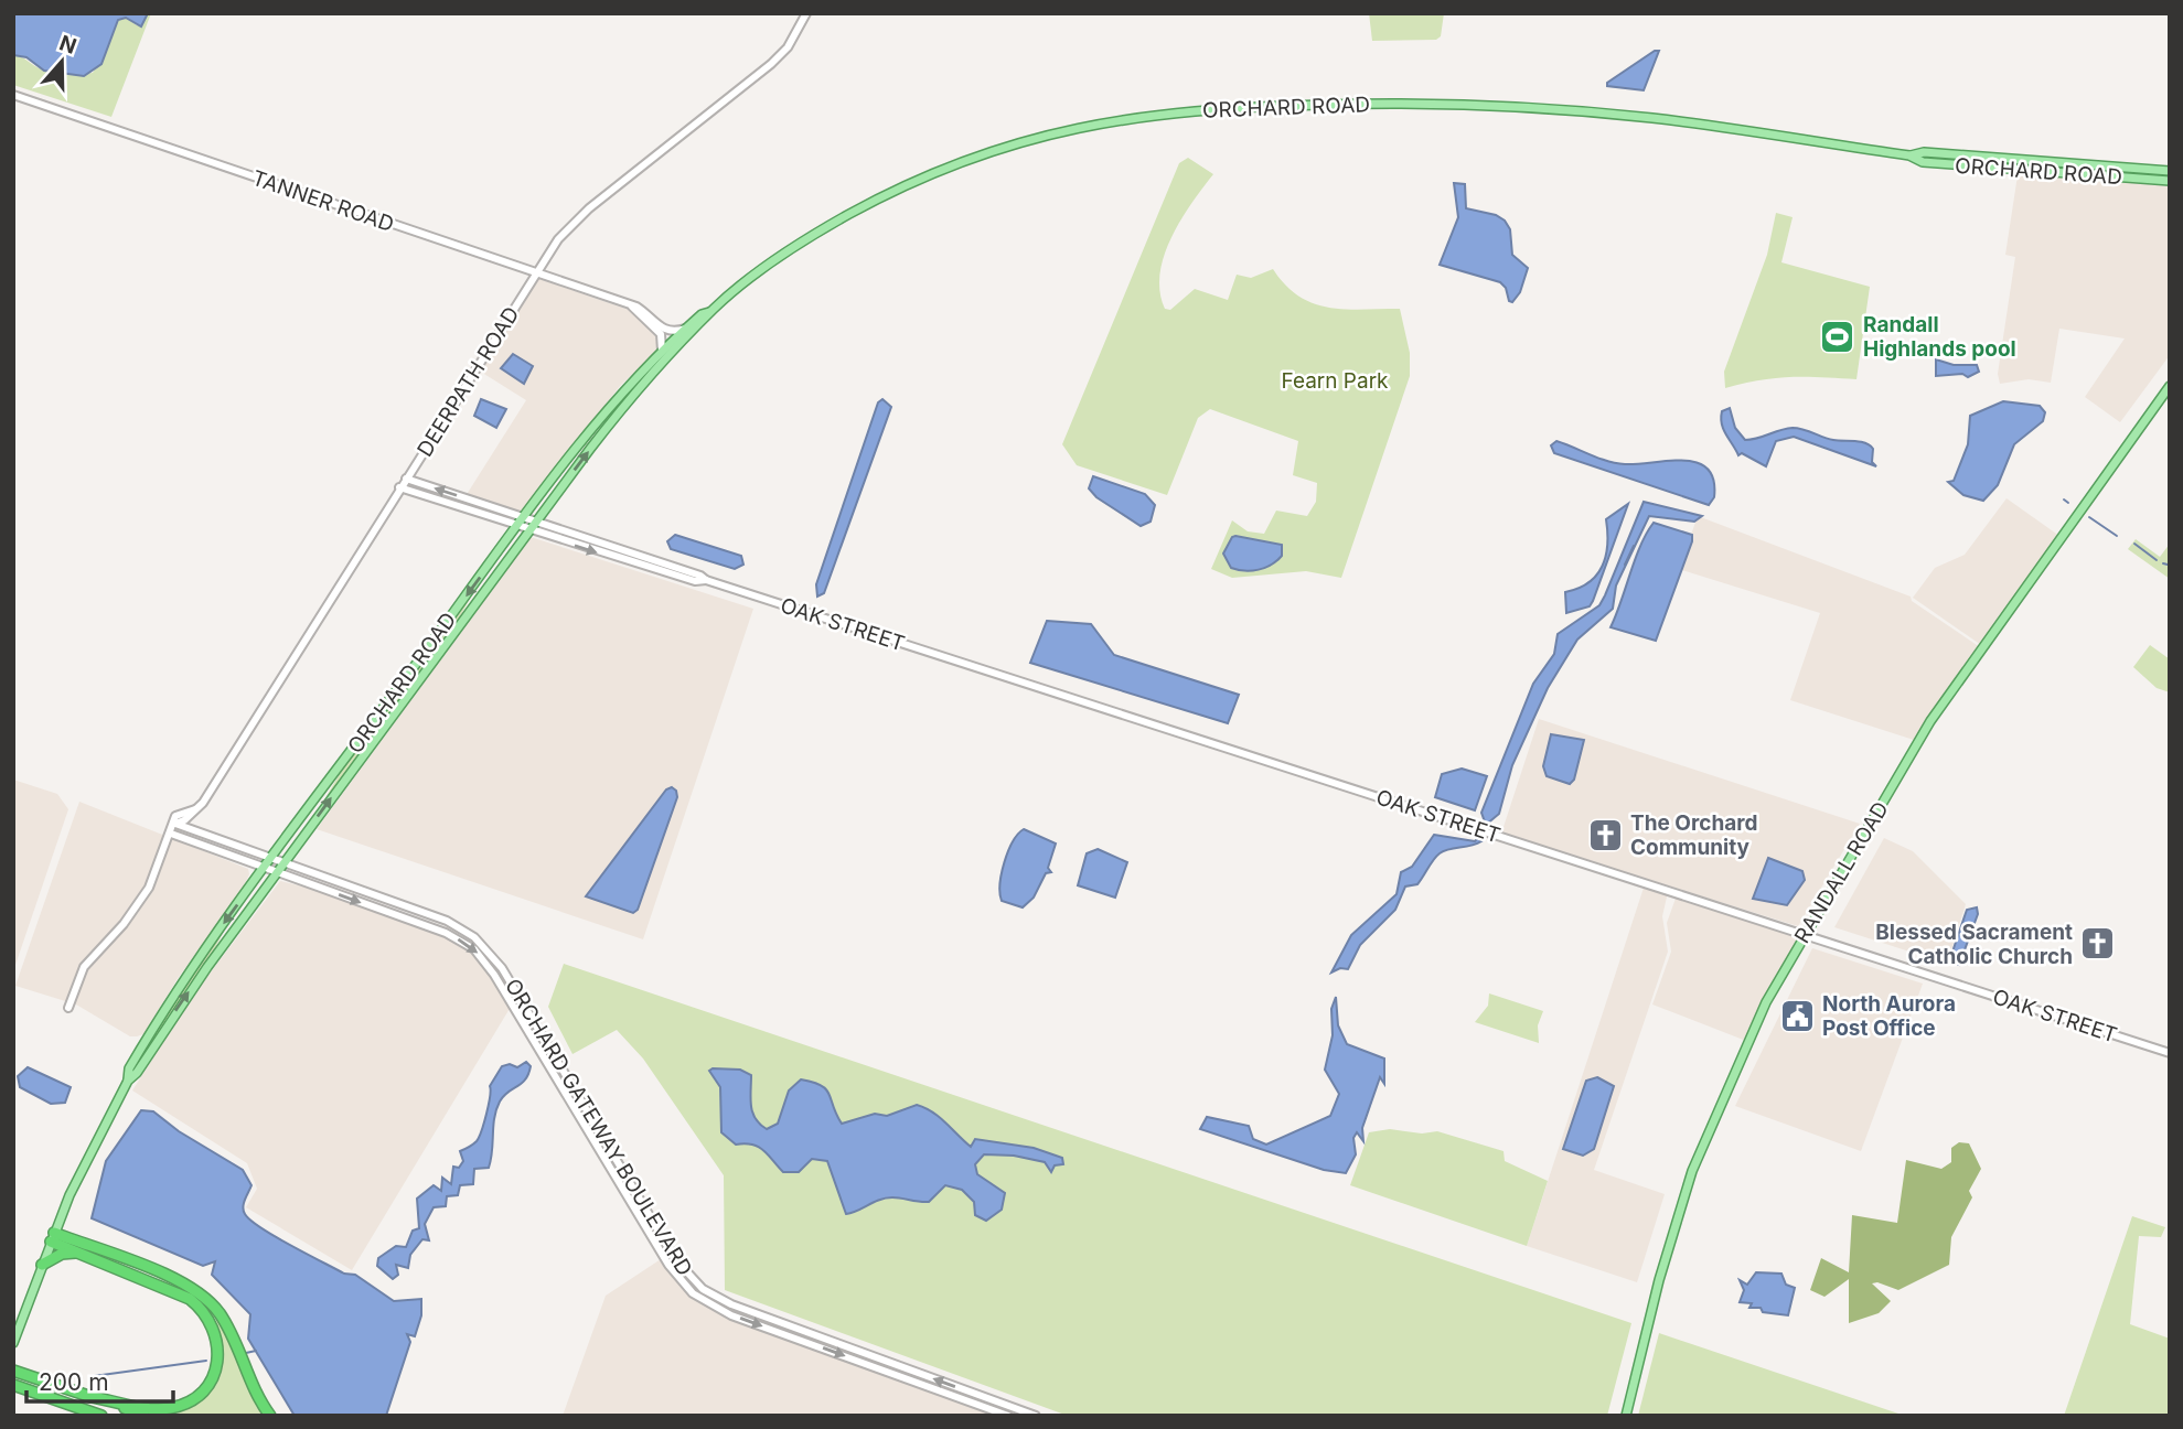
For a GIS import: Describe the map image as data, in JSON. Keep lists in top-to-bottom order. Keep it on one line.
{"streets":{"main road":["ORCHARD ROAD","RANDALL ROAD"],"street":["TANNER ROAD","DEERPATH ROAD","OAK STREET","ORCHARD GATEWAY BOULEVARD"]},"crossings":[["ORCHARD ROAD","TANNER ROAD"],["ORCHARD ROAD","OAK STREET"],["ORCHARD ROAD","ORCHARD GATEWAY BOULEVARD"],["TANNER ROAD","DEERPATH ROAD"],["DEERPATH ROAD","OAK STREET"],["DEERPATH ROAD","ORCHARD GATEWAY BOULEVARD"],["OAK STREET","RANDALL ROAD"]],"parks":["Fearn Park"],"places":{"sports":["Randall Highlands pool"],"church":["The Orchard Community","Blessed Sacrament Catholic Church"],"public building":["North Aurora Post Office"]},"scale_bar":"200 m","north":"top"}
